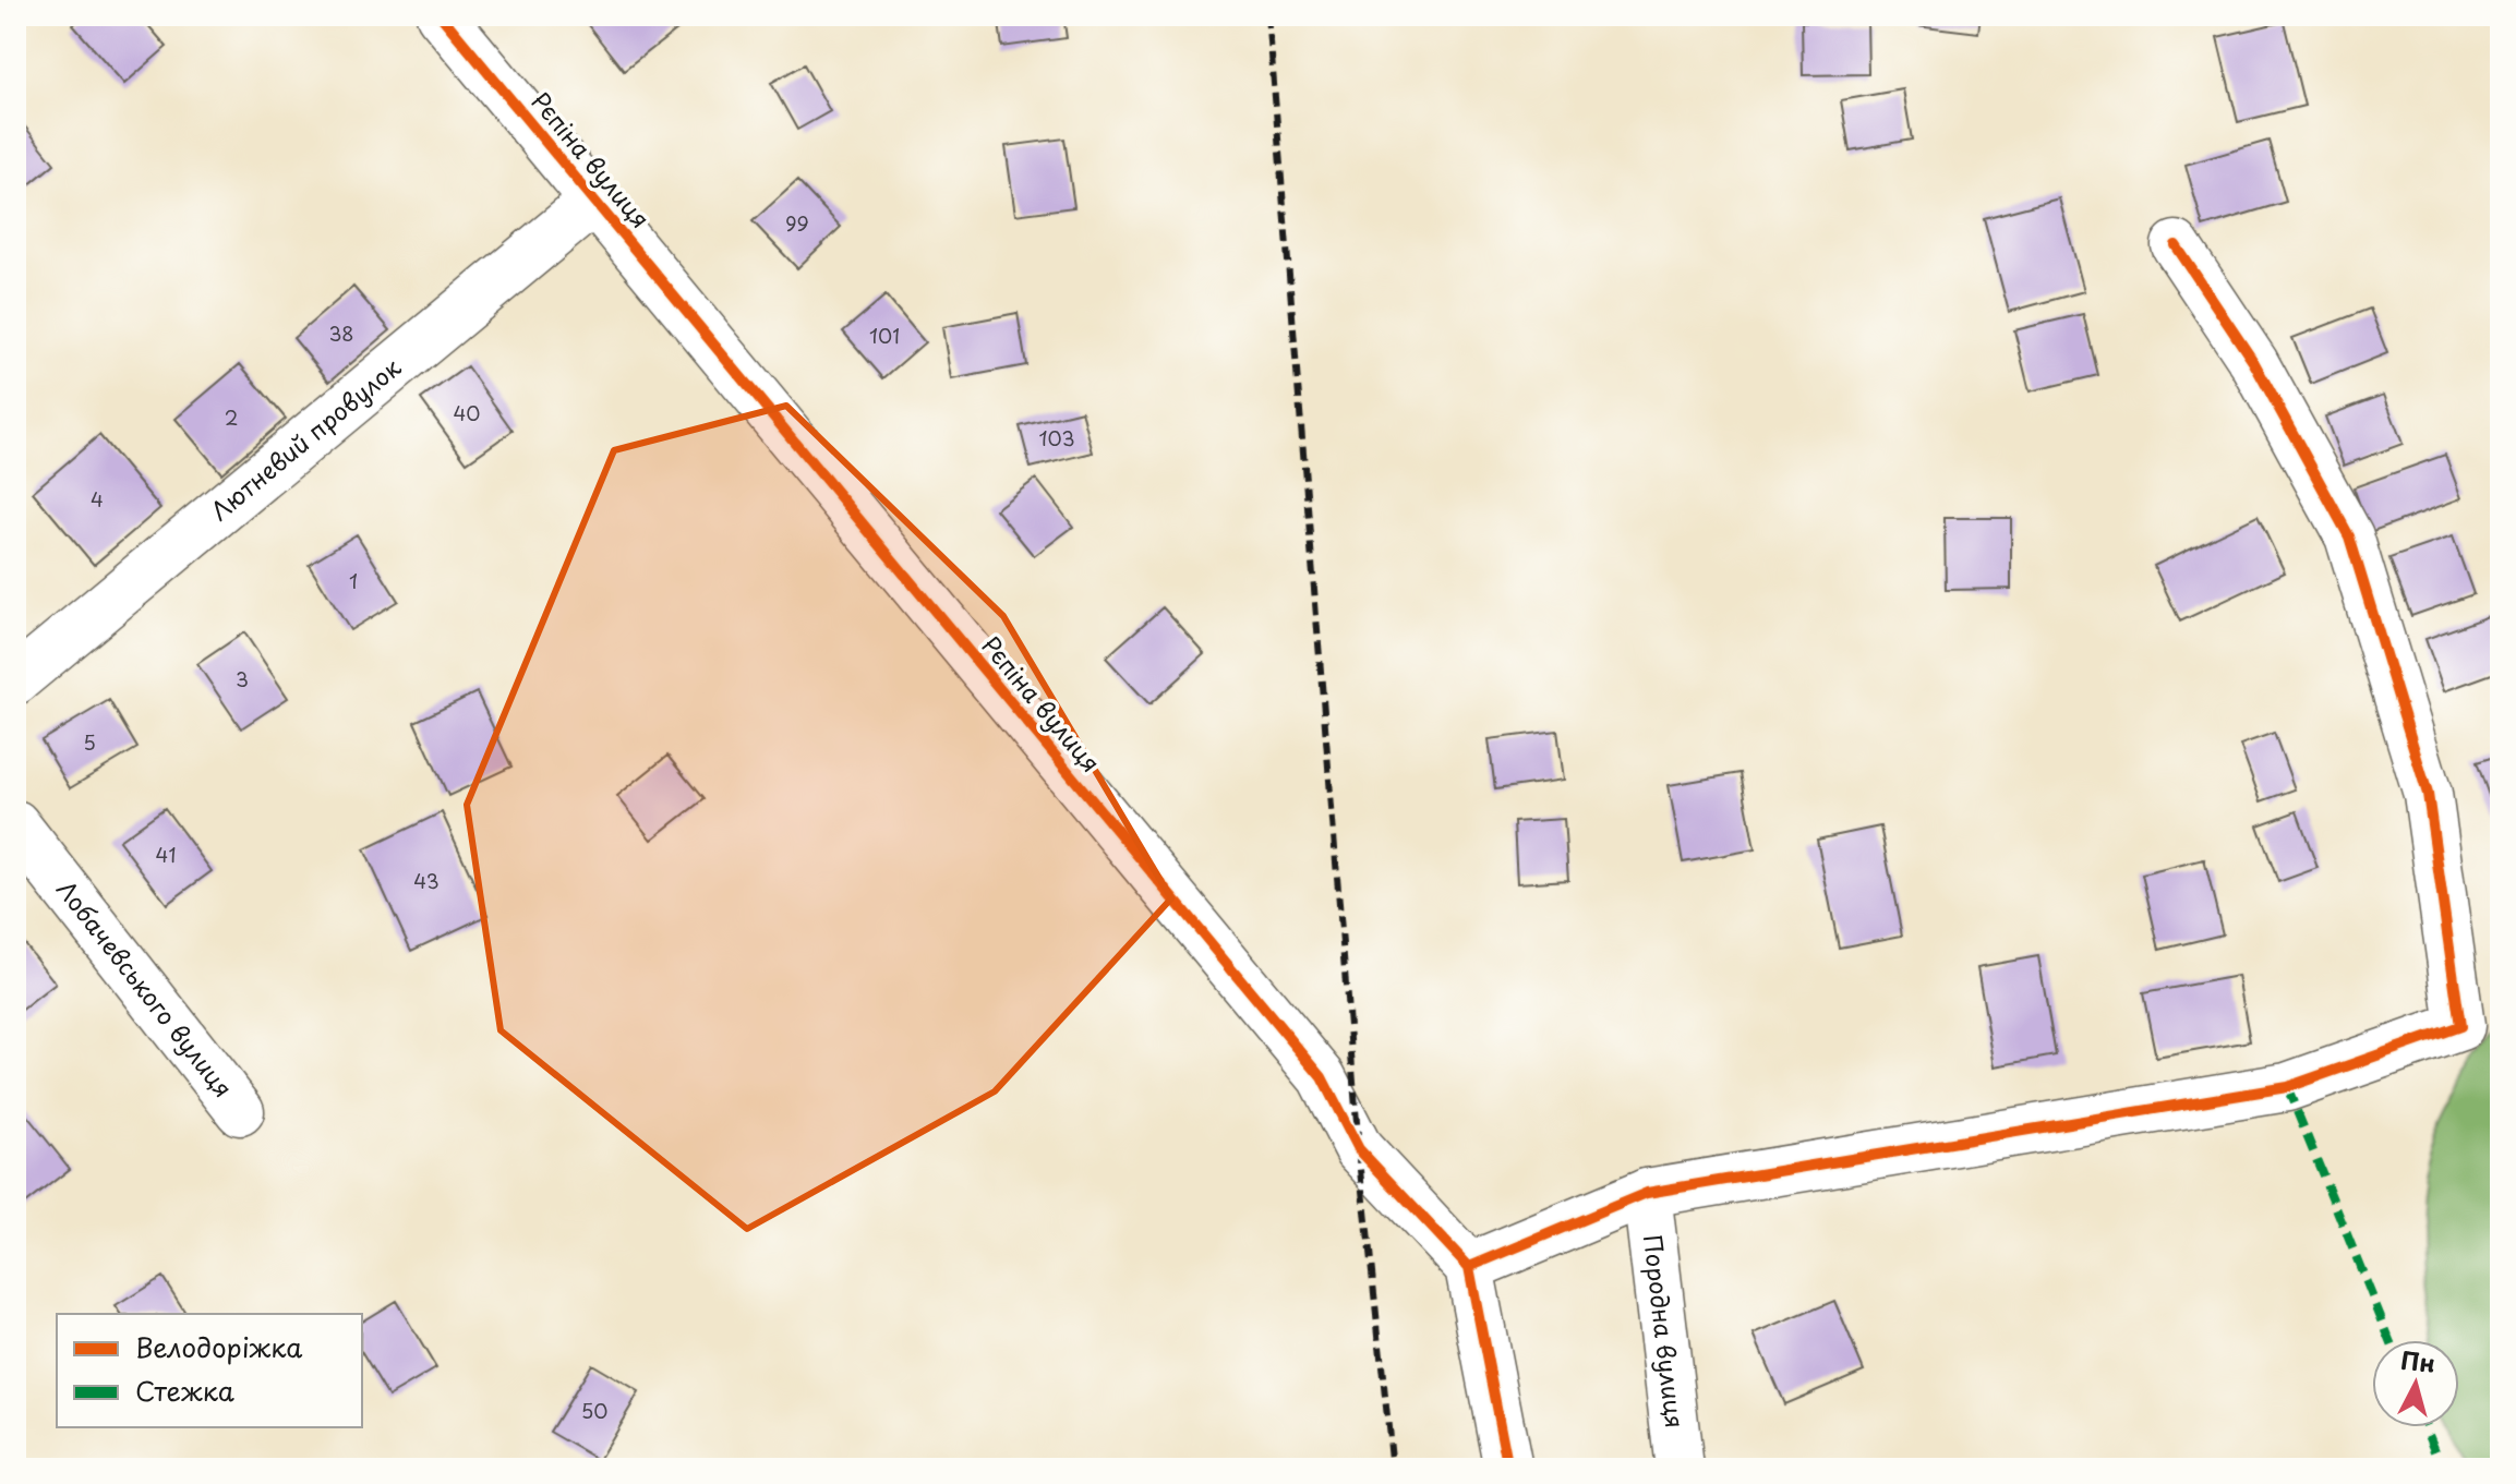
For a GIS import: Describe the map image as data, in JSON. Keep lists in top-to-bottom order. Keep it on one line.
{"streets":{"street":["Рєпіна вулиця","Лютневий провулок","Лобачевського вулиця","Породна вулиця"]},"crossings":[["Рєпіна вулиця","Лютневий провулок"]],"house_numbers":["99","38","101","40","2","103","4","1","3","5","41","43","50"],"legend":["Велодоріжка","Стежка"],"north":"top"}
